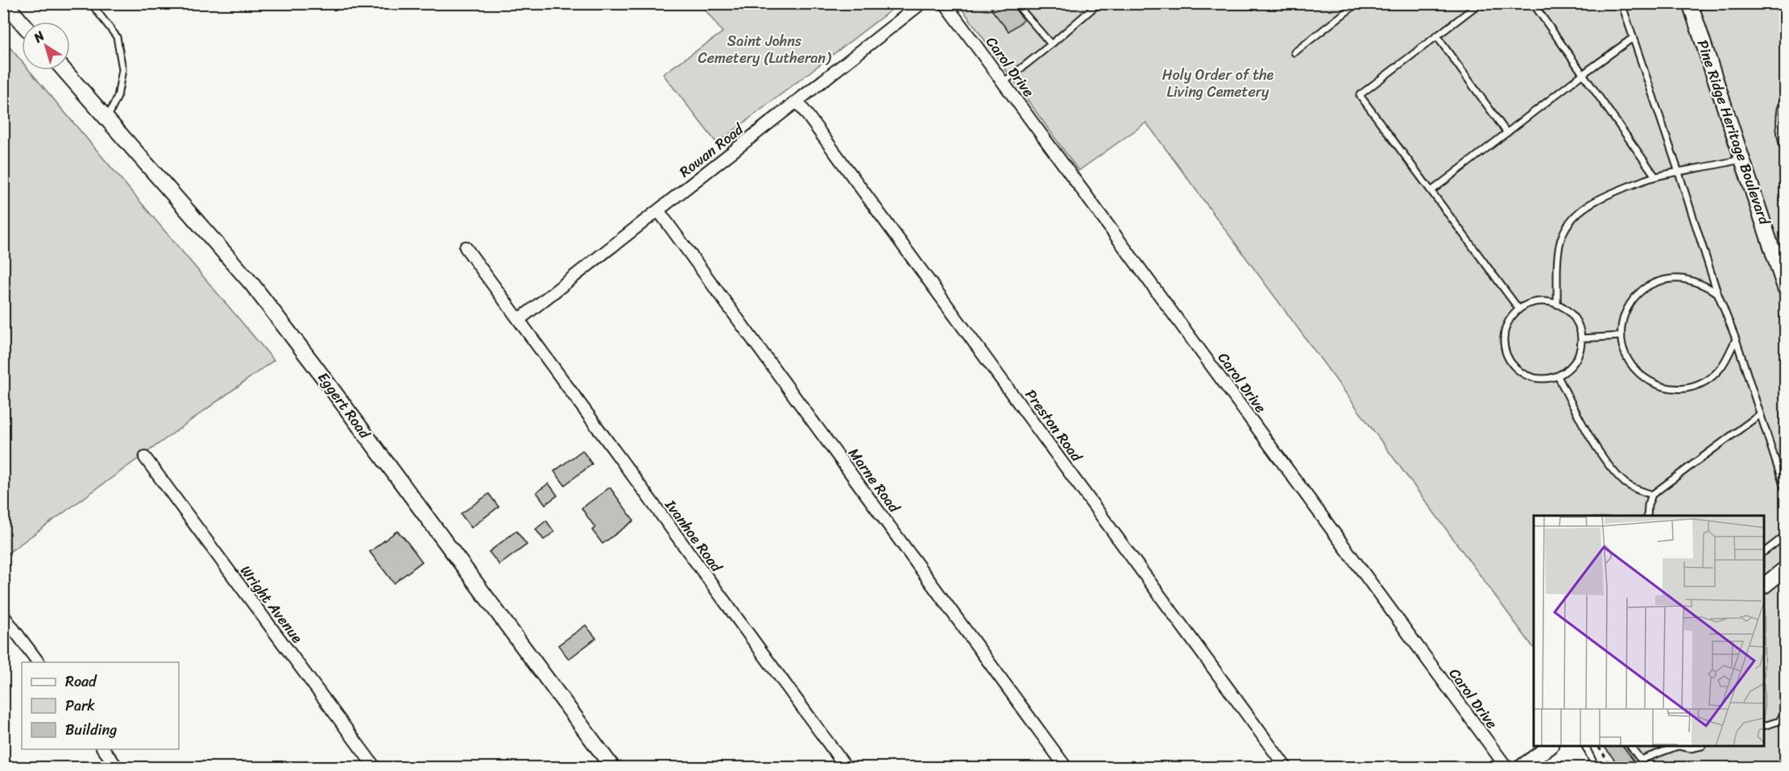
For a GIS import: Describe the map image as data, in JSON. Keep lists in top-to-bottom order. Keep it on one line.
{"streets":{"street":["Carol Drive","Pine Ridge Heritage Boulevard","Rowan Road","Eggert Road","Preston Road","Marne Road","Ivanhoe Road","Wright Avenue"]},"crossings":[["Rowan Road","Preston Road"],["Rowan Road","Marne Road"],["Rowan Road","Ivanhoe Road"]],"parks":["Saint Johns Cemetery (Lutheran)","Holy Order of the Living Cemetery"],"legend":["Road","Park","Building"],"north":"top left"}
